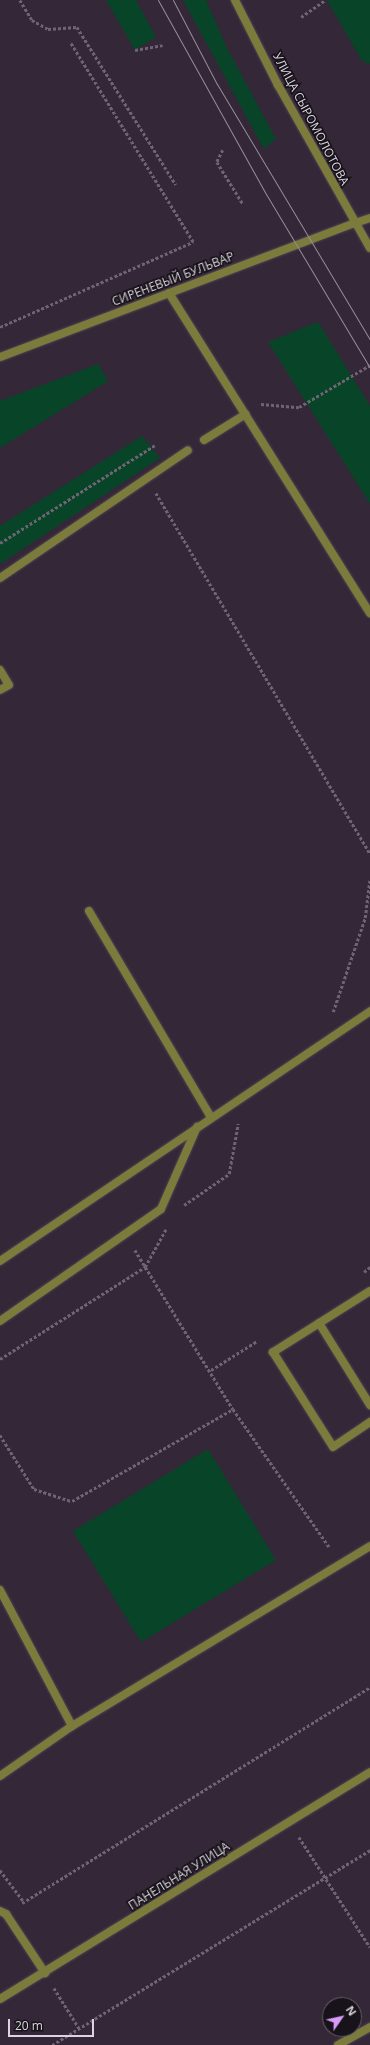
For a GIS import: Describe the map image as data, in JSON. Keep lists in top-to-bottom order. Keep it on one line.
{"streets":{"street":["УЛИЦА СЫРОМОЛОТОВА","СИРЕНЕВЫЙ БУЛЬВАР","ПАНЕЛЬНАЯ УЛИЦА"]},"crossings":[["УЛИЦА СЫРОМОЛОТОВА","СИРЕНЕВЫЙ БУЛЬВАР"]],"scale_bar":"20 m","north":"top right"}
